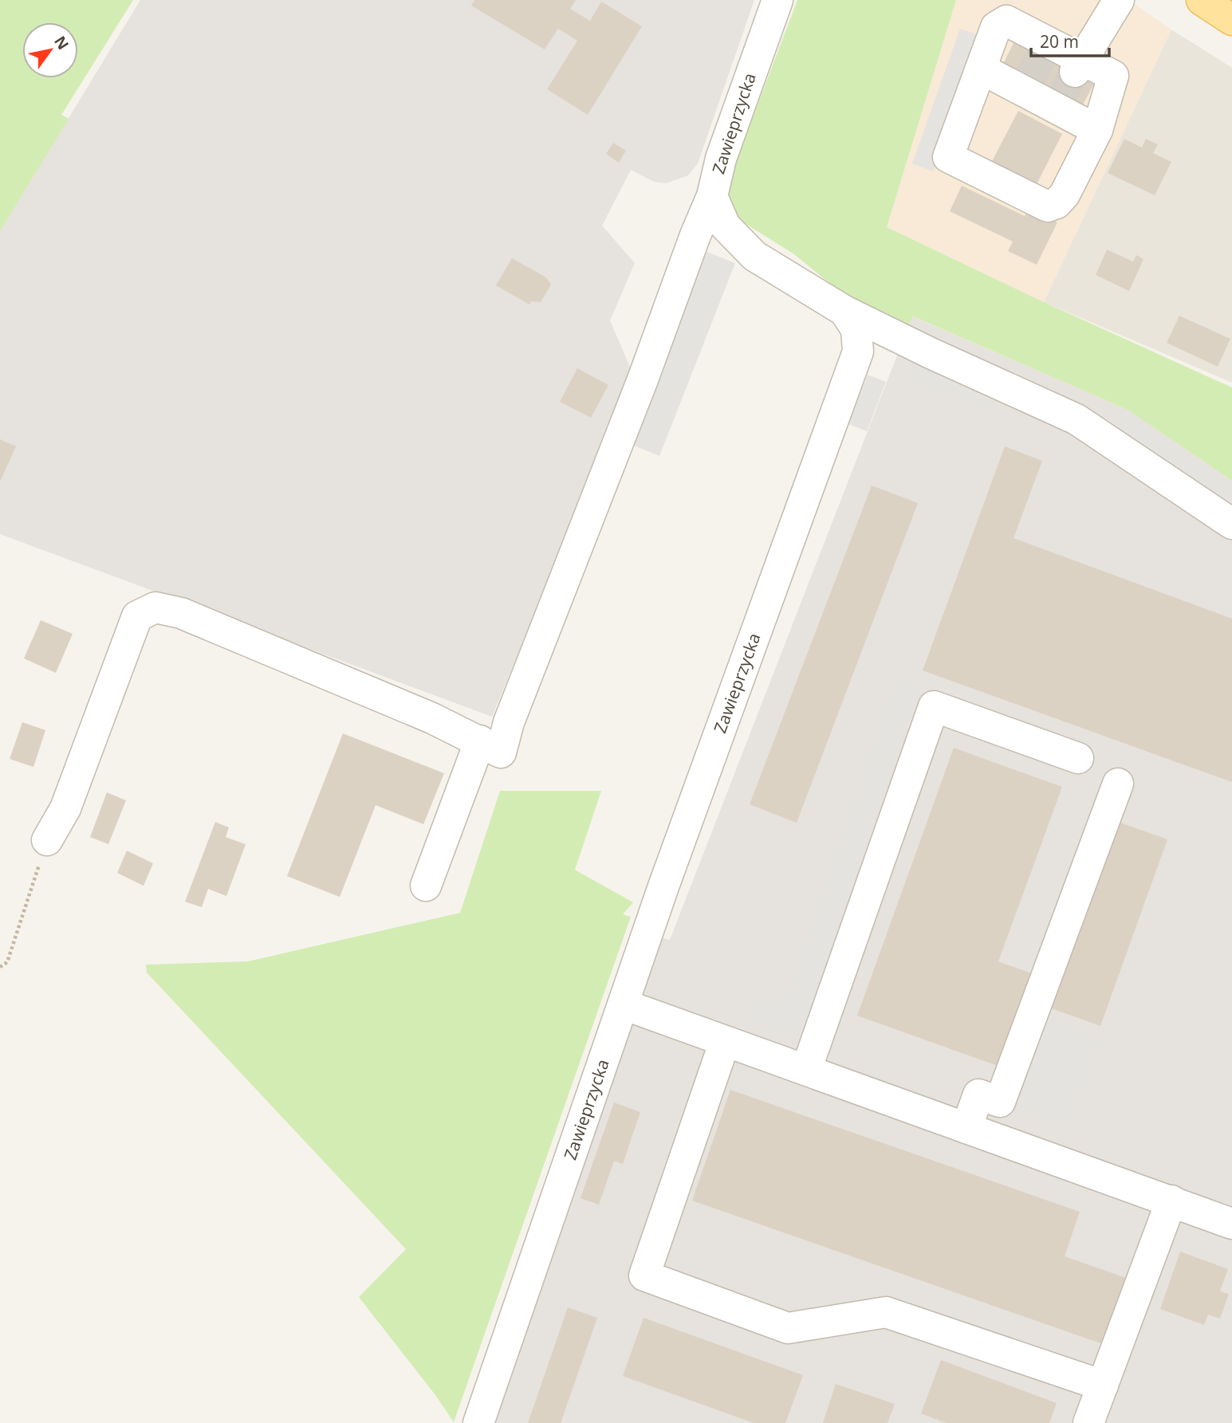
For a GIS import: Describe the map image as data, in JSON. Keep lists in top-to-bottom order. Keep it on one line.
{"streets":{"street":["Zawieprzycka"]},"scale_bar":"20 m","north":"top right"}
